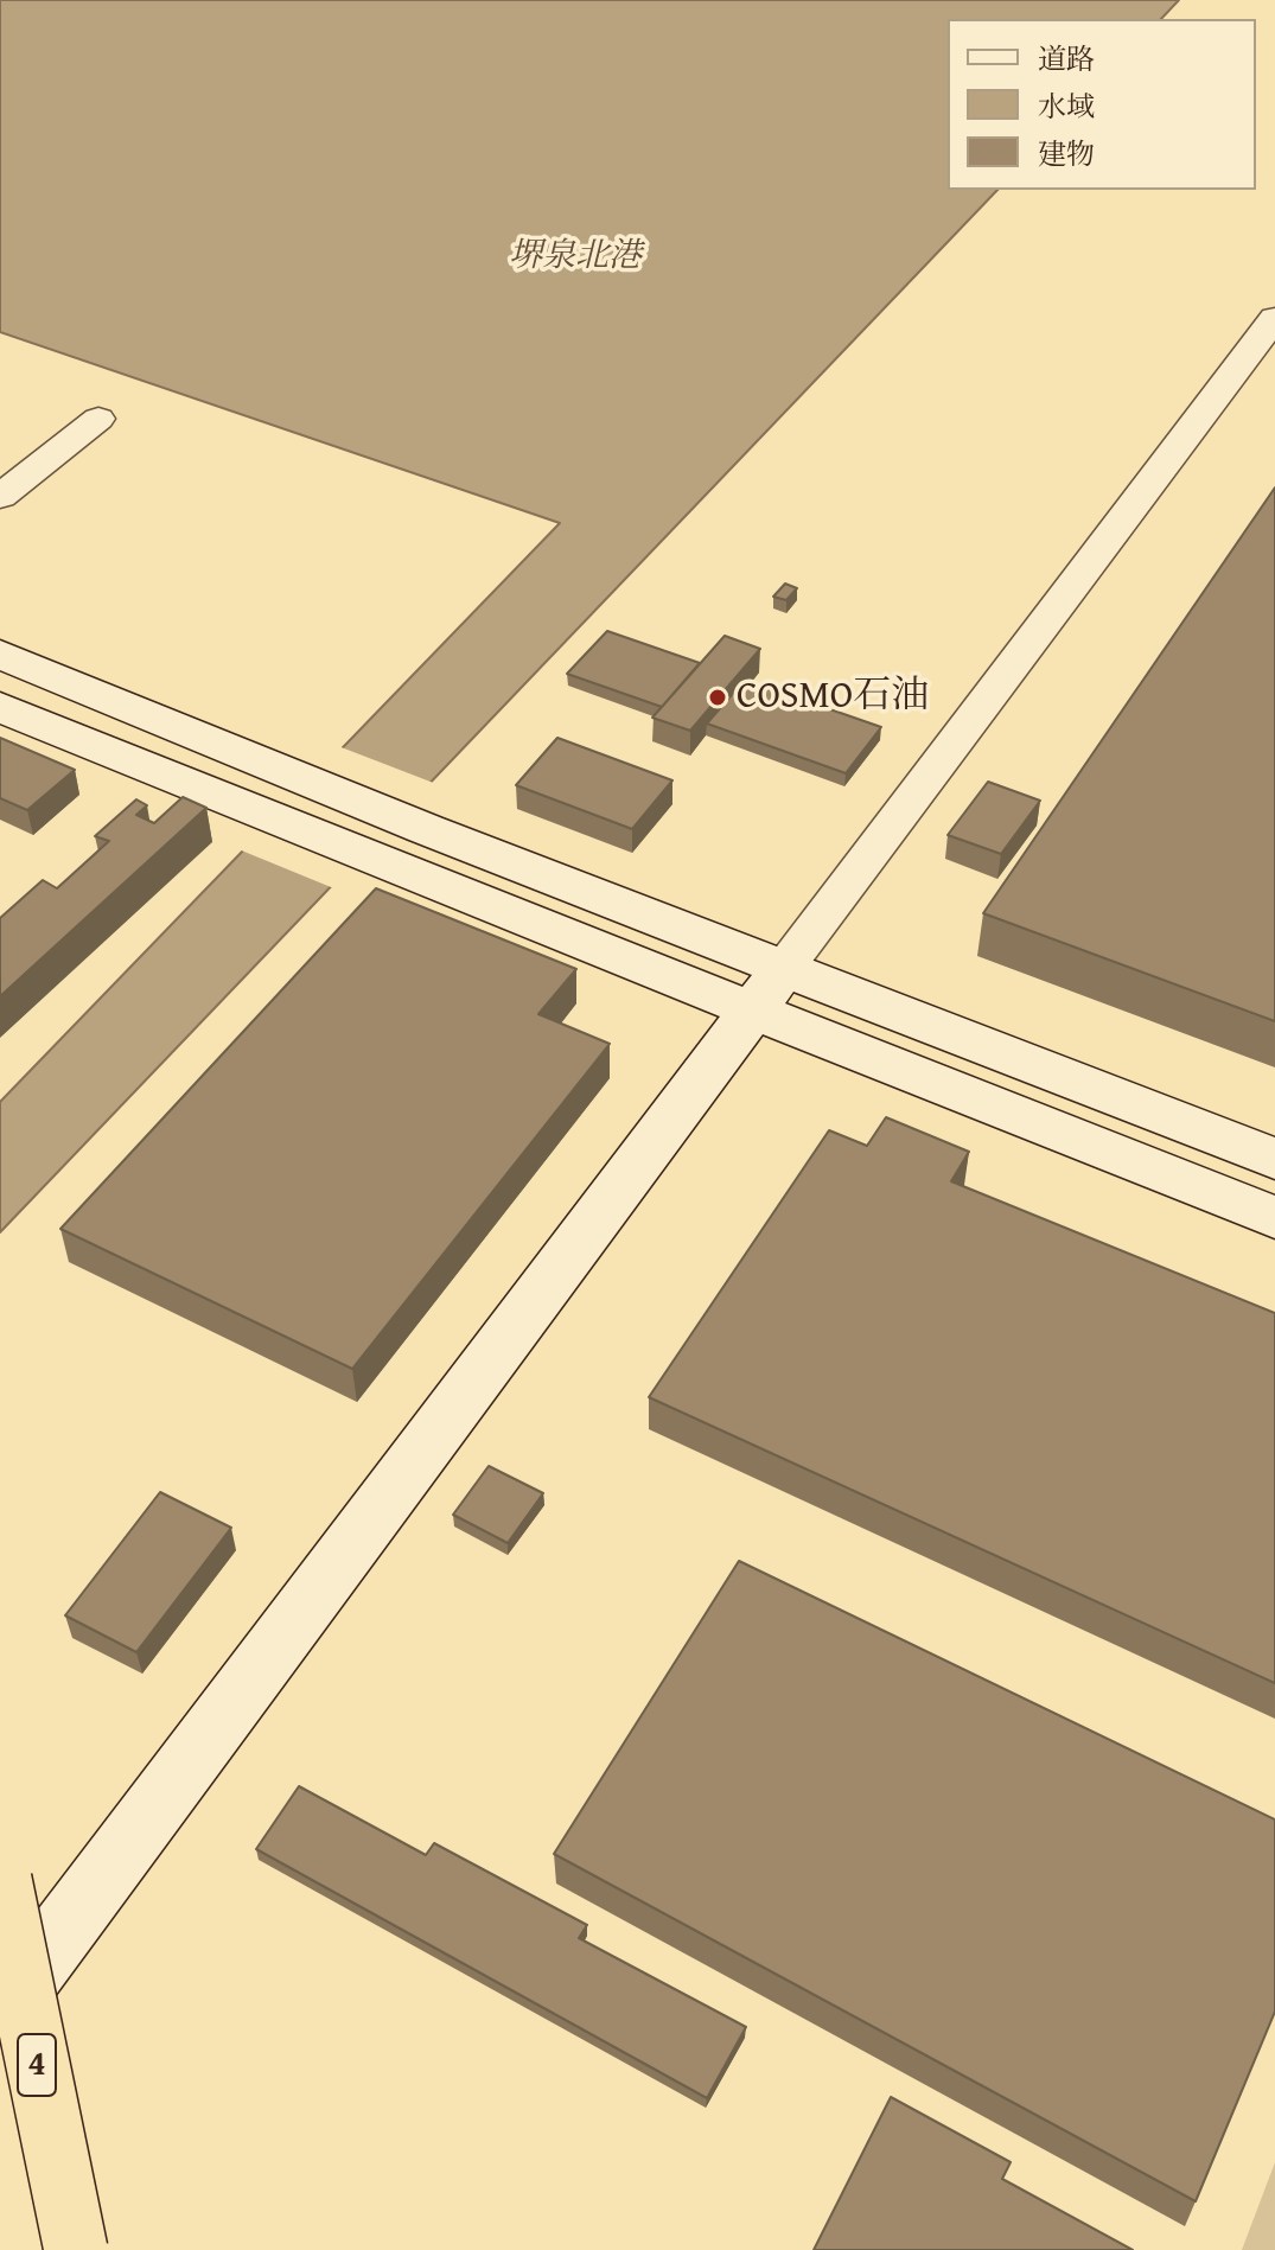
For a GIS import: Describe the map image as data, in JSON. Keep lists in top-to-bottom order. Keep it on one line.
{"streets":{"highway":["4"]},"water":["堺泉北港"],"places":["COSMO石油"],"legend":["道路","水域","建物"]}
